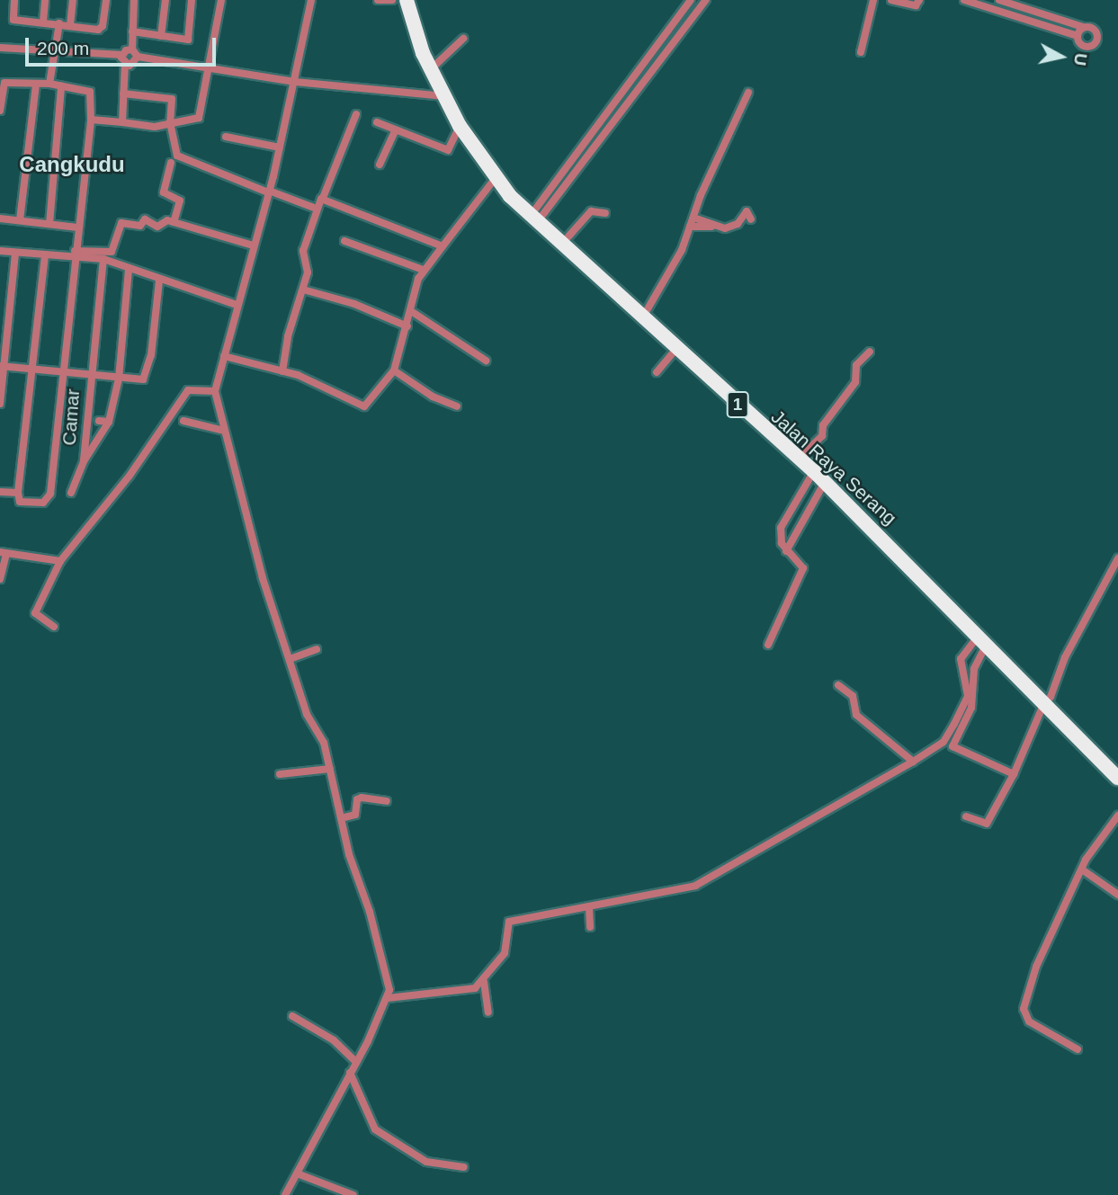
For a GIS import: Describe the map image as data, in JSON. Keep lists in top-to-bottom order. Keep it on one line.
{"streets":{"highway":["1","Jalan Raya Serang"],"street":["Camar"]},"districts":["Cangkudu"],"scale_bar":"200 m","north":"right"}
